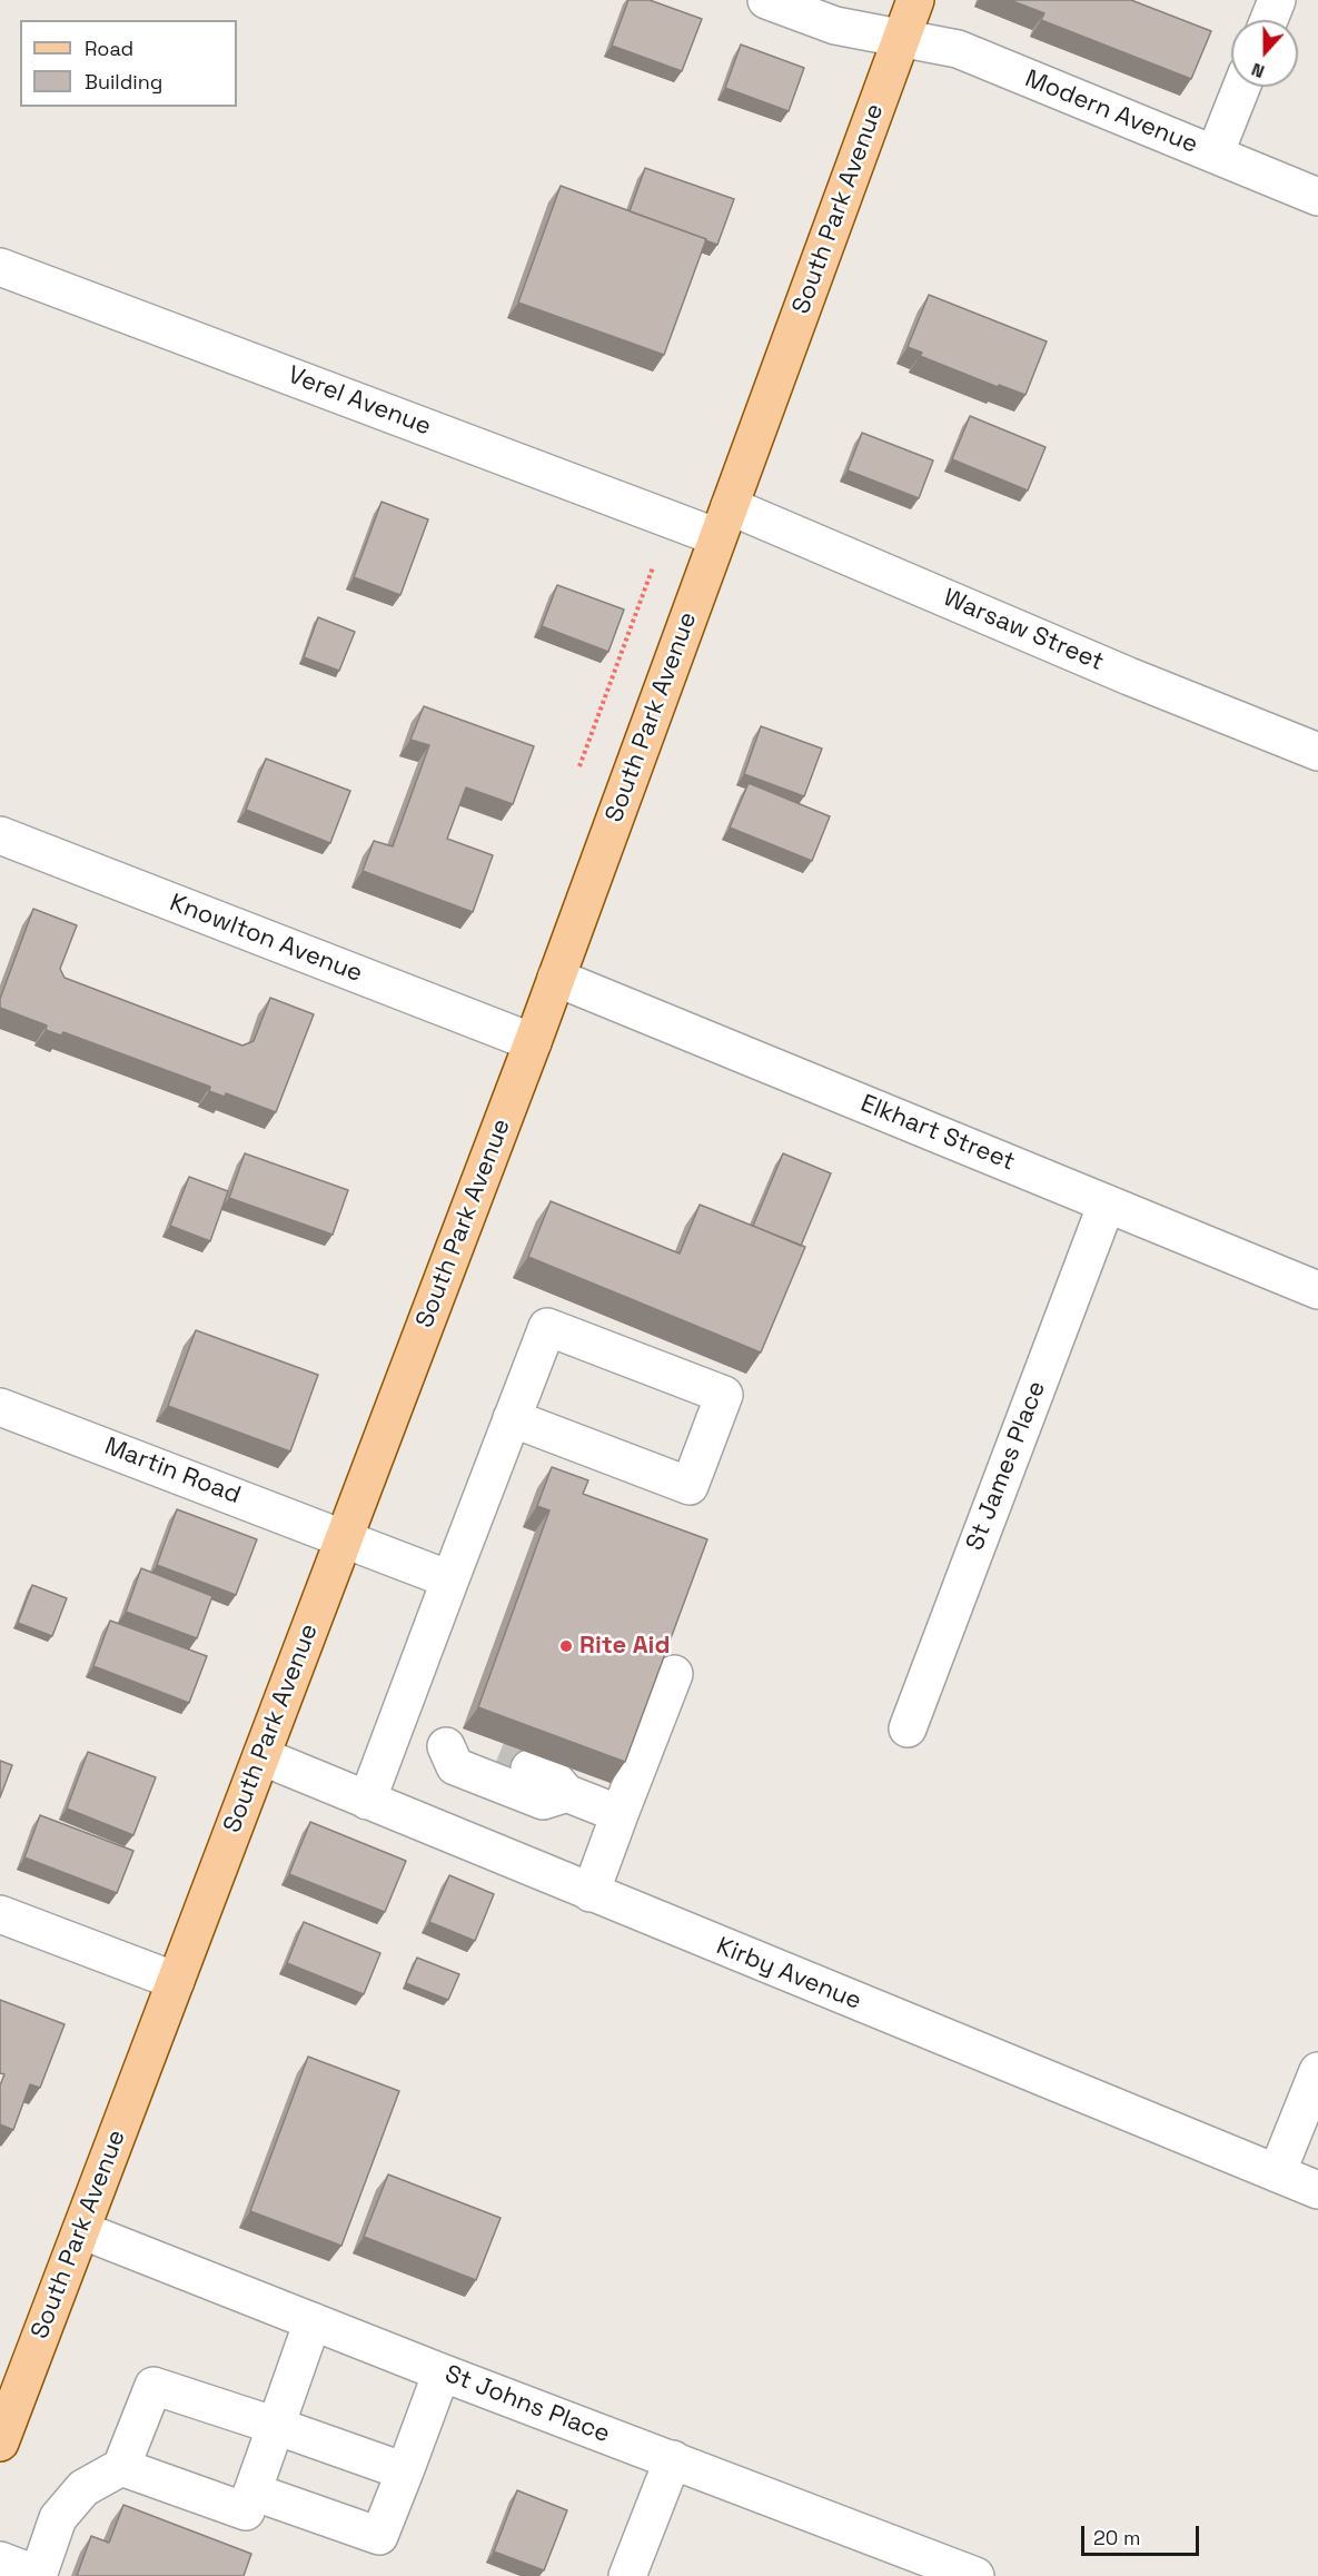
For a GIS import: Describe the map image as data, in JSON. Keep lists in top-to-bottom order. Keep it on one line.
{"streets":{"main road":["South Park Avenue"],"street":["Modern Avenue","Verel Avenue","Warsaw Street","Knowlton Avenue","Elkhart Street","St James Place","Martin Road","Kirby Avenue","St Johns Place"]},"crossings":[["Modern Avenue","South Park Avenue"],["South Park Avenue","Verel Avenue"],["South Park Avenue","Warsaw Street"],["South Park Avenue","Knowlton Avenue"],["South Park Avenue","Elkhart Street"],["South Park Avenue","Martin Road"],["South Park Avenue","Kirby Avenue"],["South Park Avenue","St Johns Place"],["Verel Avenue","Warsaw Street"],["Elkhart Street","St James Place"]],"places":["Rite Aid"],"legend":["Road","Building"],"scale_bar":"20 m","north":"bottom"}
